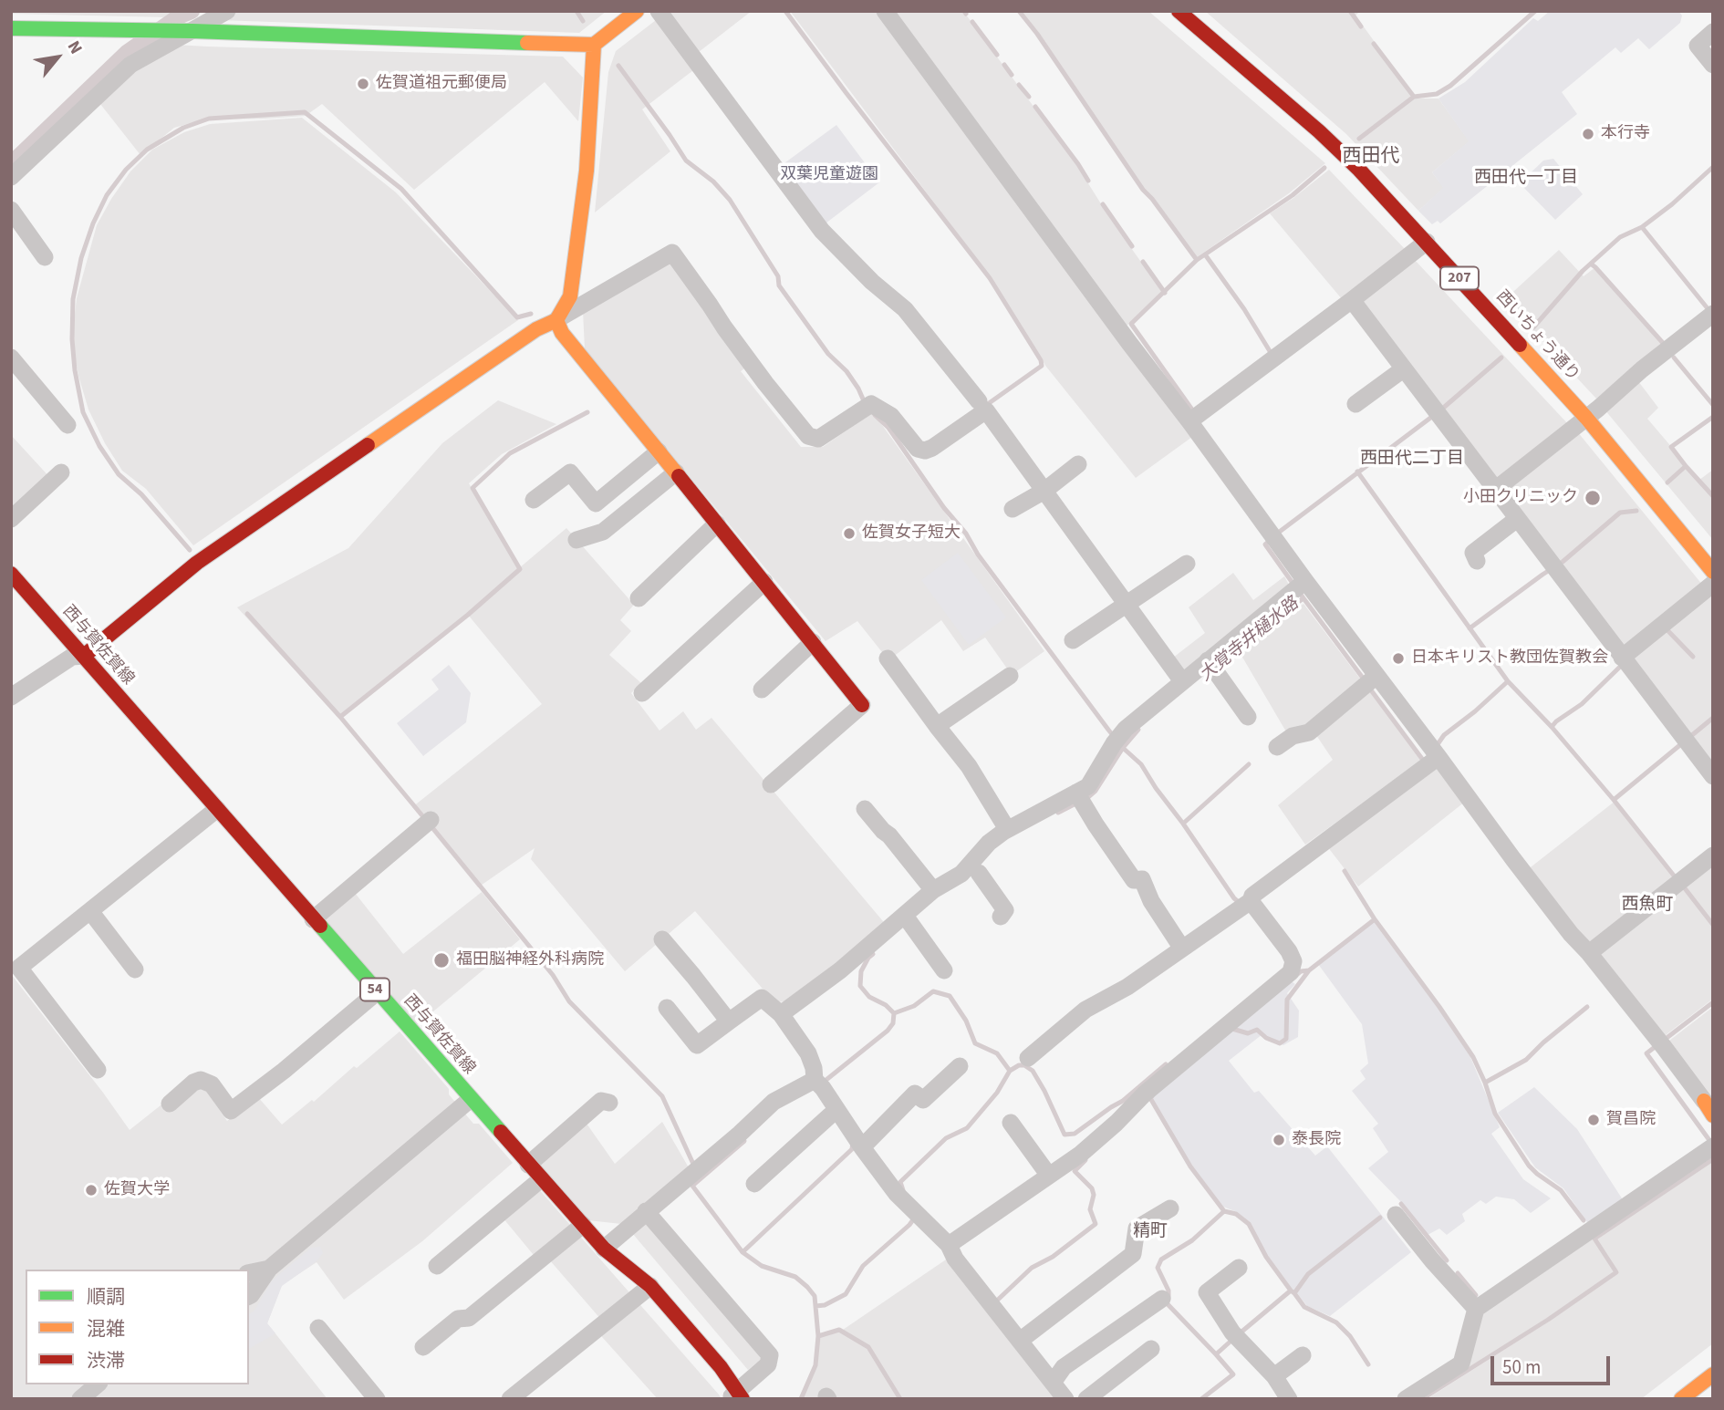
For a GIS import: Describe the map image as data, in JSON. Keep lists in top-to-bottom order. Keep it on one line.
{"streets":{"main road":["207","西いちょう通り","西与賀佐賀線","54"]},"districts":["西田代","西田代一丁目","西田代二丁目","西魚町","精町"],"water":["大覚寺井樋水路"],"parks":["双葉児童遊園"],"places":["佐賀道祖元郵便局","本行寺","小田クリニック","佐賀女子短大","日本キリスト教団佐賀教会","福田脳神経外科病院","賀昌院","泰長院","佐賀大学"],"legend":["順調","混雑","渋滞"],"scale_bar":"50 m","north":"top right"}
